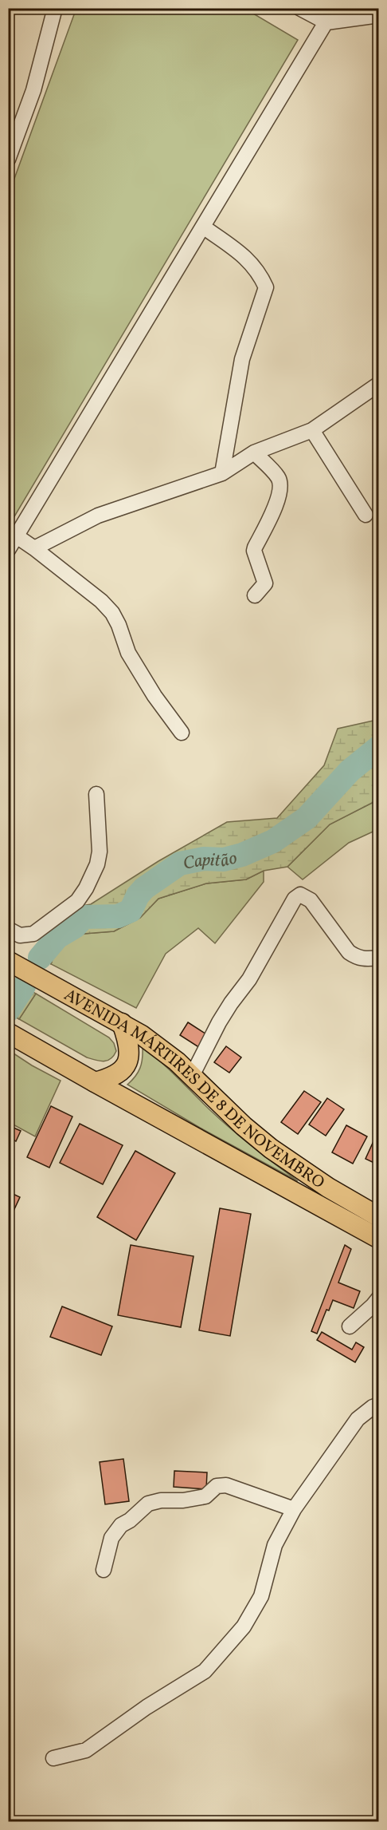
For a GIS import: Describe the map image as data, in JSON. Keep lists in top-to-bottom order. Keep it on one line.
{"streets":{"main road":["AVENIDA MÁRTIRES DE 8 DE NOVEMBRO"]},"water":["Capitão"]}
